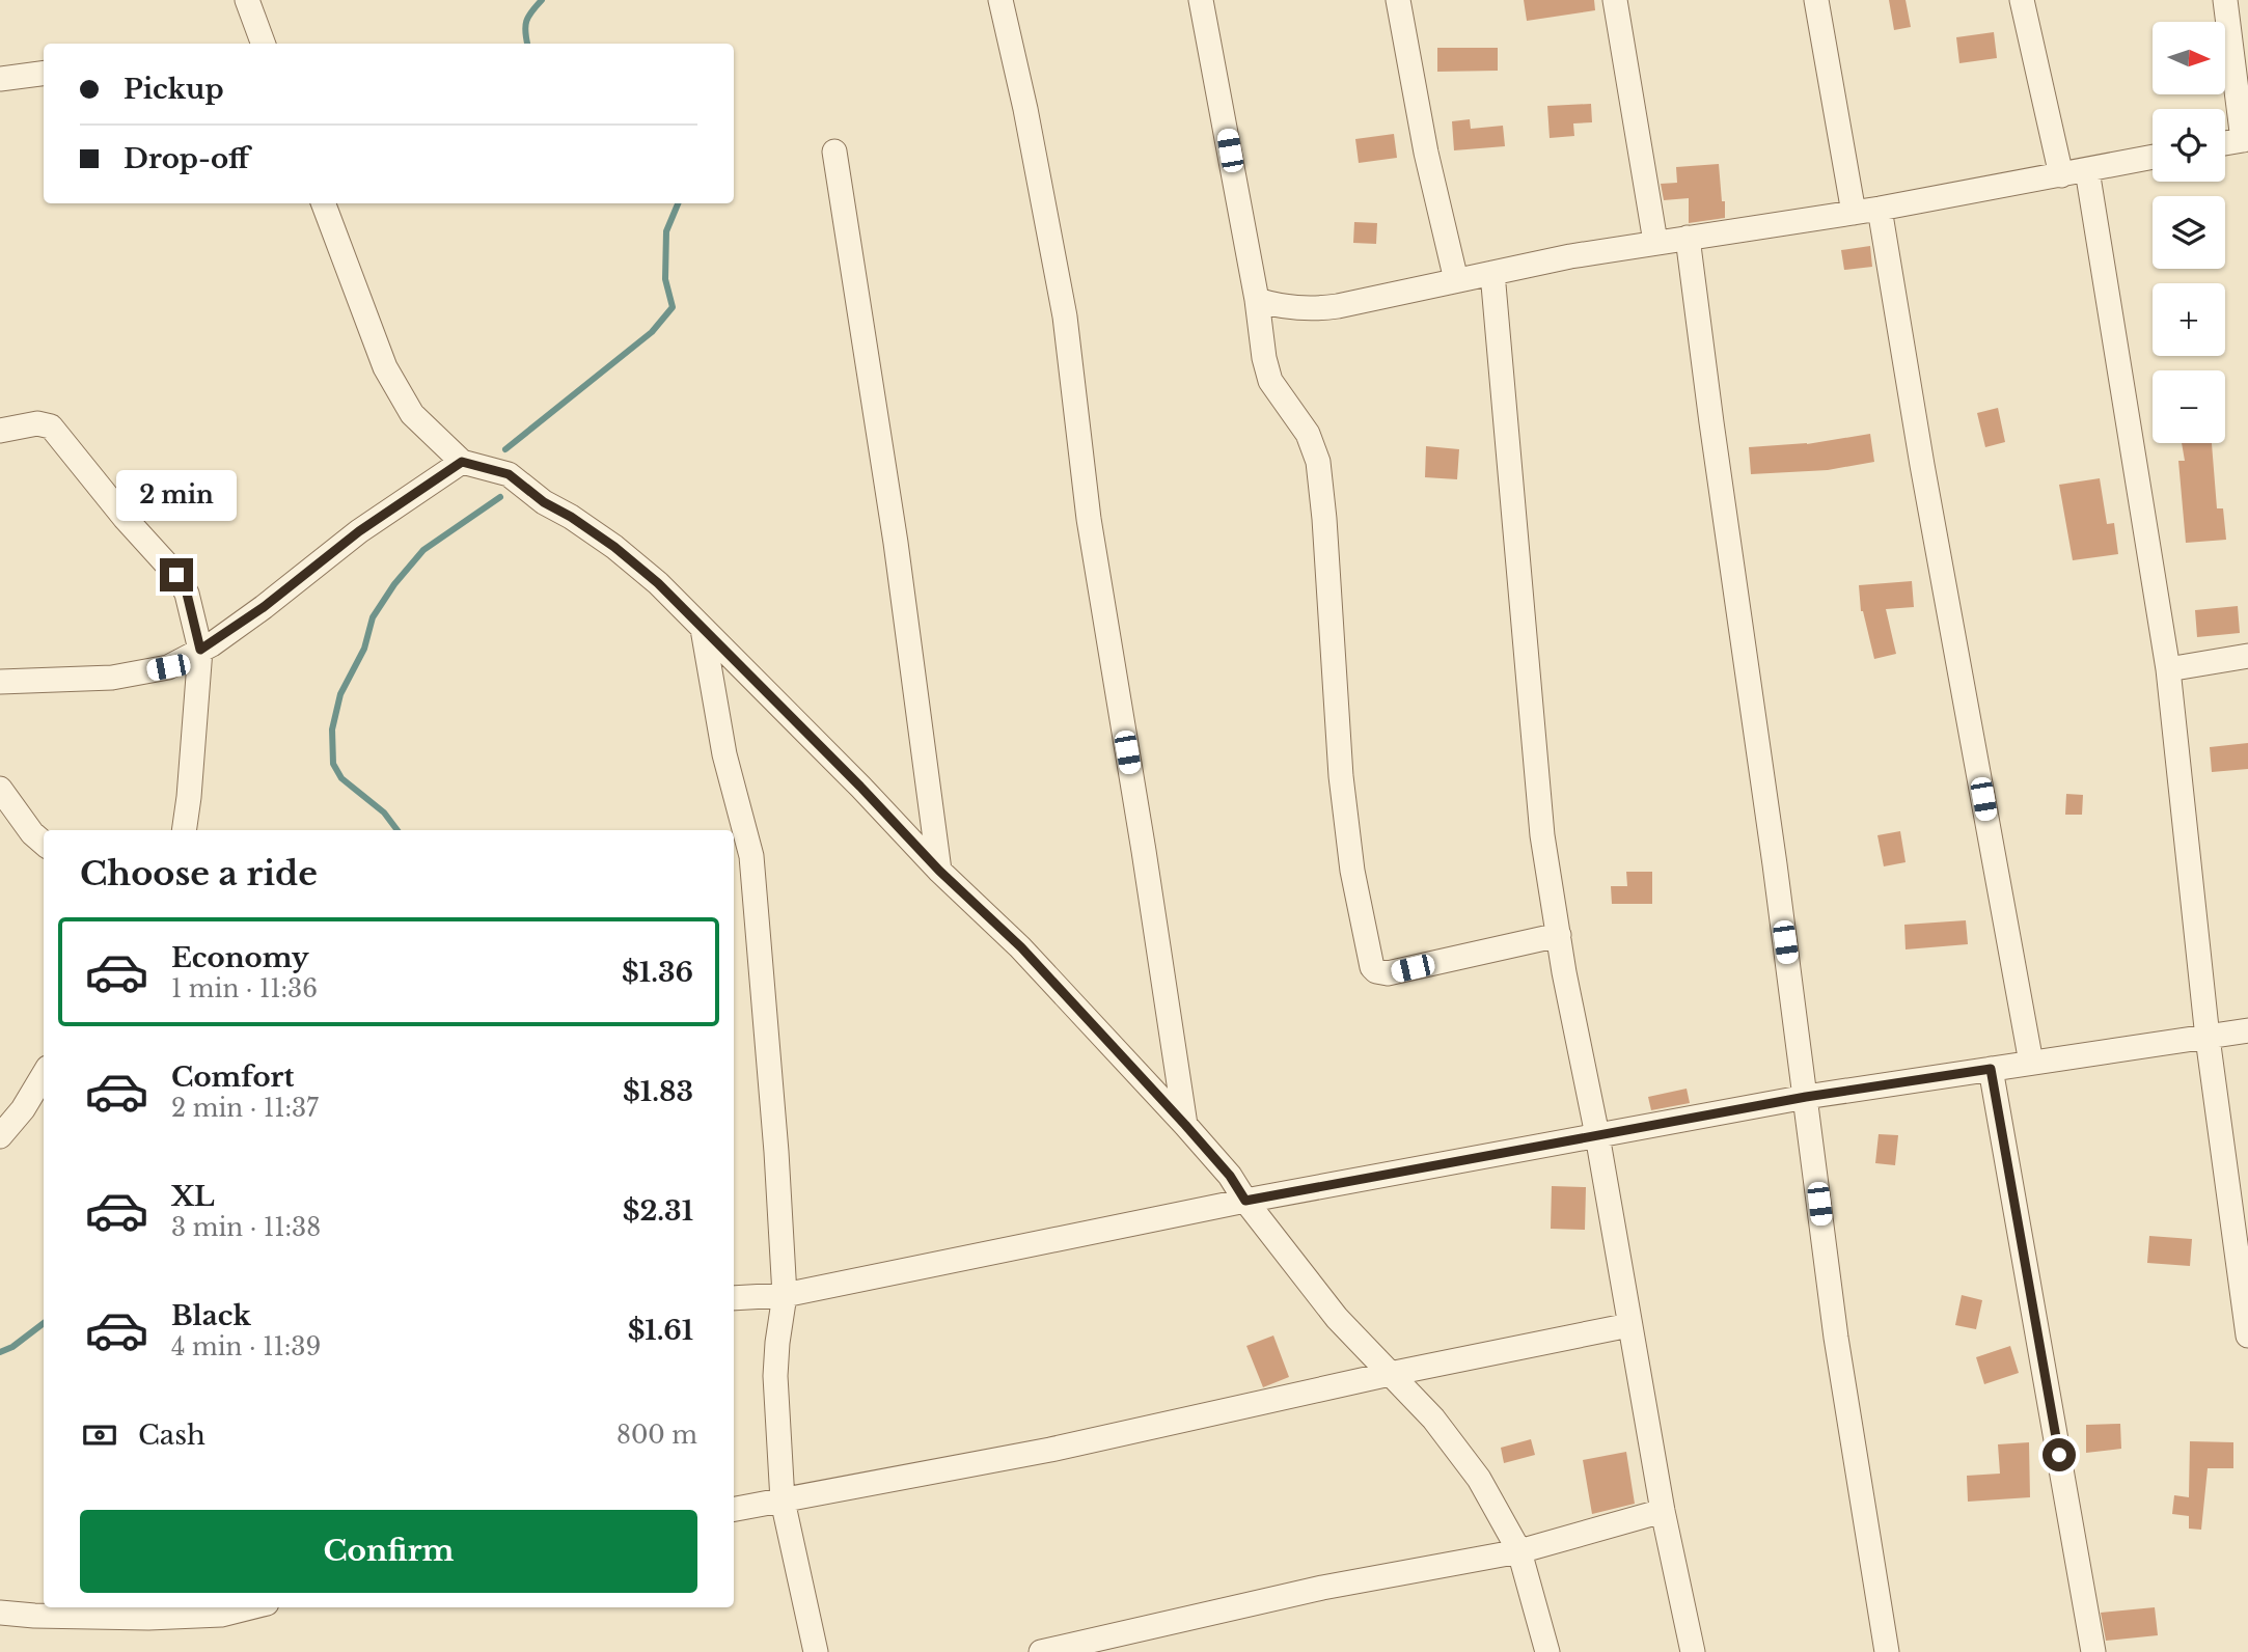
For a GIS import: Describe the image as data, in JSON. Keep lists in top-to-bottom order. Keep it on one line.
{"north":"right","page":{"map_buttons":["+","−"],"banner":["Pickup","Drop-off"],"bubble":"2 min","heading":"Choose a ride","list":[{"name":"Economy","note":"1 min · 11:36","value":"$1.36"},{"name":"Comfort","note":"2 min · 11:37","value":"$1.83"},{"name":"XL","note":"3 min · 11:38","value":"$2.31"},{"name":"Black","note":"4 min · 11:39","value":"$1.61"}],"pay":["Cash","800 m"],"buttons":"Confirm"}}
